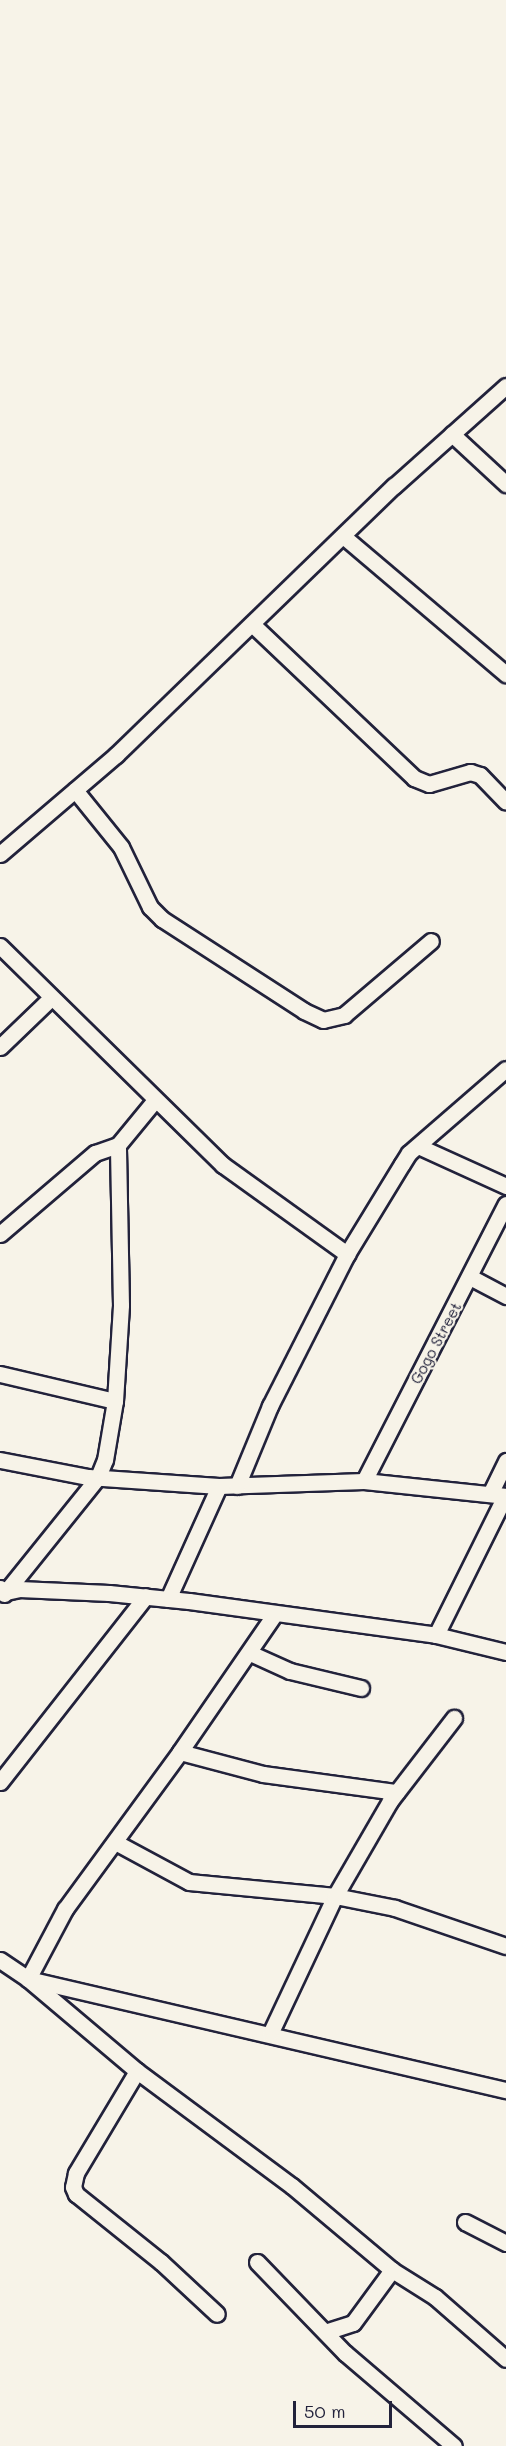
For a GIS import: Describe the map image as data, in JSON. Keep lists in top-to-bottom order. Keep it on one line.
{"streets":{"street":["Gogo Street"]},"scale_bar":"50 m"}
